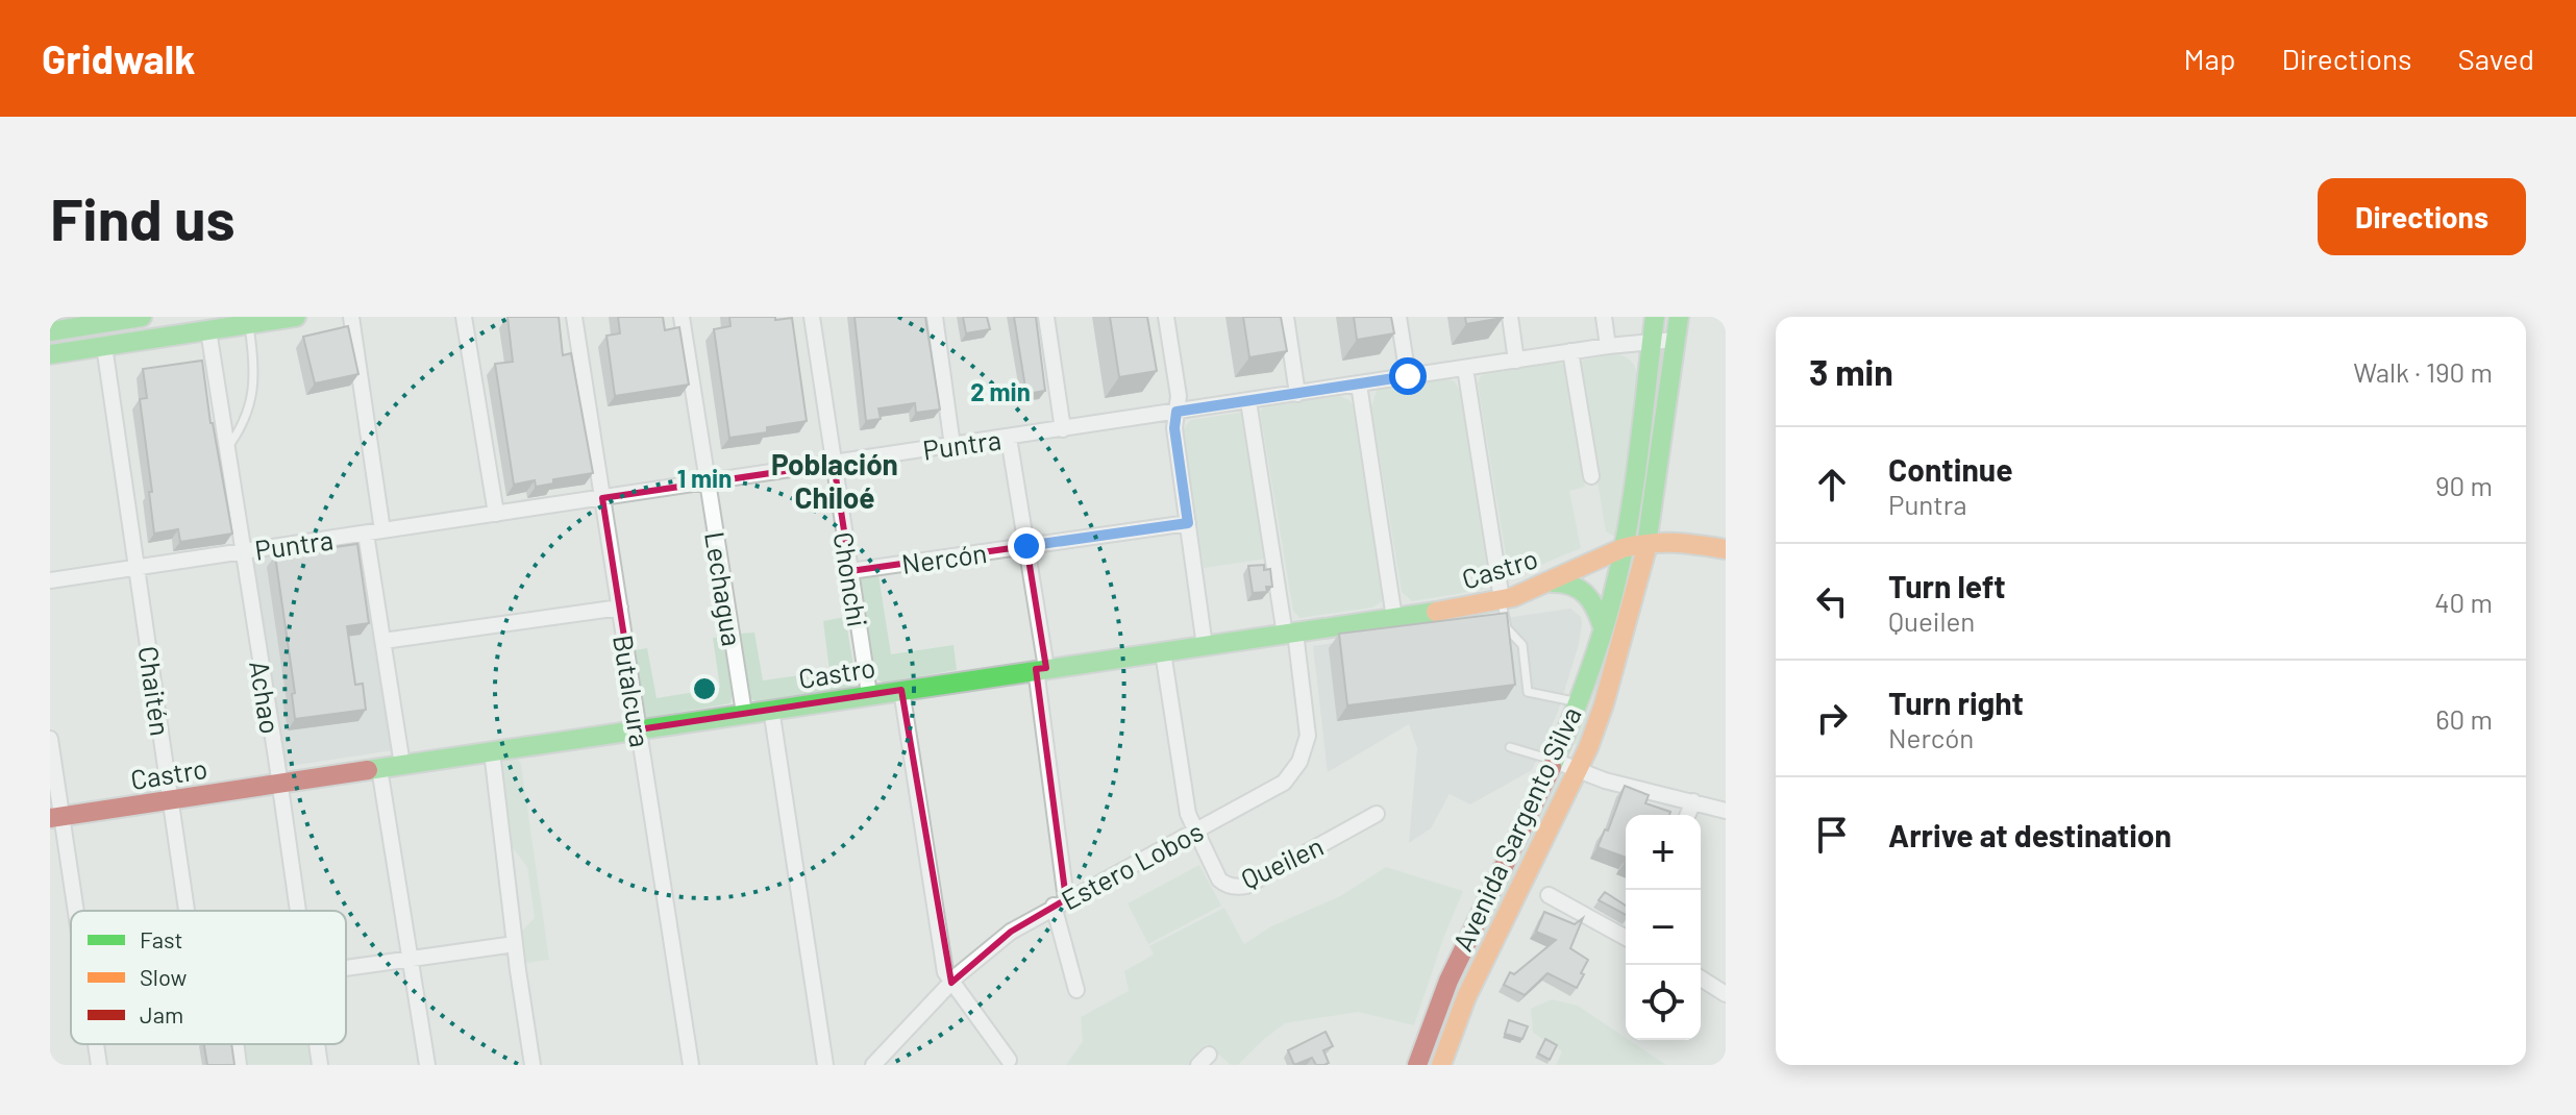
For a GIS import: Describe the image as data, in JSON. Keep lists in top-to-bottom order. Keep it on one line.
{"streets":{"street":["Puntra","Nercón","Castro","Chonchi","Lechagua","Chaitén","Butalcura","Achao","Avenida Sargento Silva","Queilen","Estero Lobos"]},"crossings":[["Puntra","Chonchi"],["Puntra","Lechagua"],["Puntra","Chaitén"],["Puntra","Butalcura"],["Puntra","Achao"],["Puntra","Avenida Sargento Silva"],["Puntra","Estero Lobos"],["Nercón","Chonchi"],["Castro","Chonchi"],["Castro","Lechagua"],["Castro","Chaitén"],["Castro","Butalcura"],["Castro","Achao"],["Castro","Avenida Sargento Silva"],["Castro","Queilen"],["Castro","Estero Lobos"],["Queilen","Estero Lobos"]],"districts":["Población Chiloé"],"legend":["Fast","Slow","Jam"],"page":{"header":"Gridwalk","nav":["Map","Directions","Saved"],"buttons":"Directions","title":"Find us","heading":["3 min","Walk · 190 m"],"list":[["Continue","Puntra","90 m"],["Turn left","Queilen","40 m"],["Turn right","Nercón","60 m"],"Arrive at destination"],"map_buttons":["+","−"]},"rings":["2 min","1 min"]}
